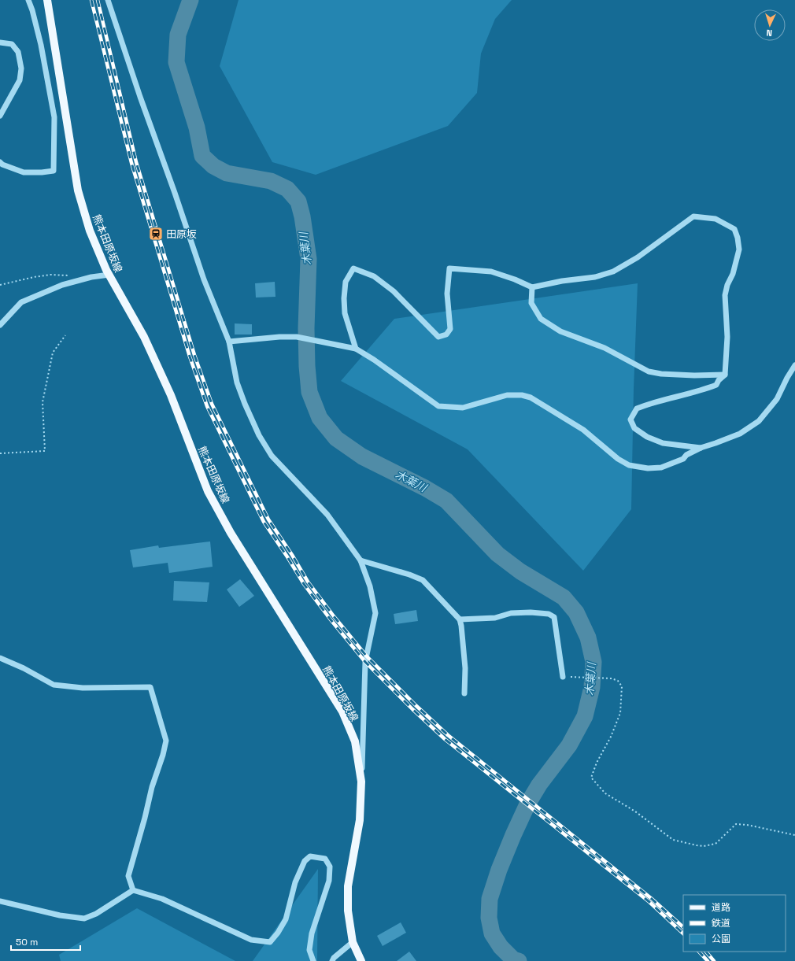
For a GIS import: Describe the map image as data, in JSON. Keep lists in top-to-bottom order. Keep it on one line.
{"streets":{"main road":["熊本田原坂線"]},"water":["木葉川"],"places":{"station":["田原坂"]},"legend":["道路","鉄道","公園"],"scale_bar":"50 m","north":"bottom"}
